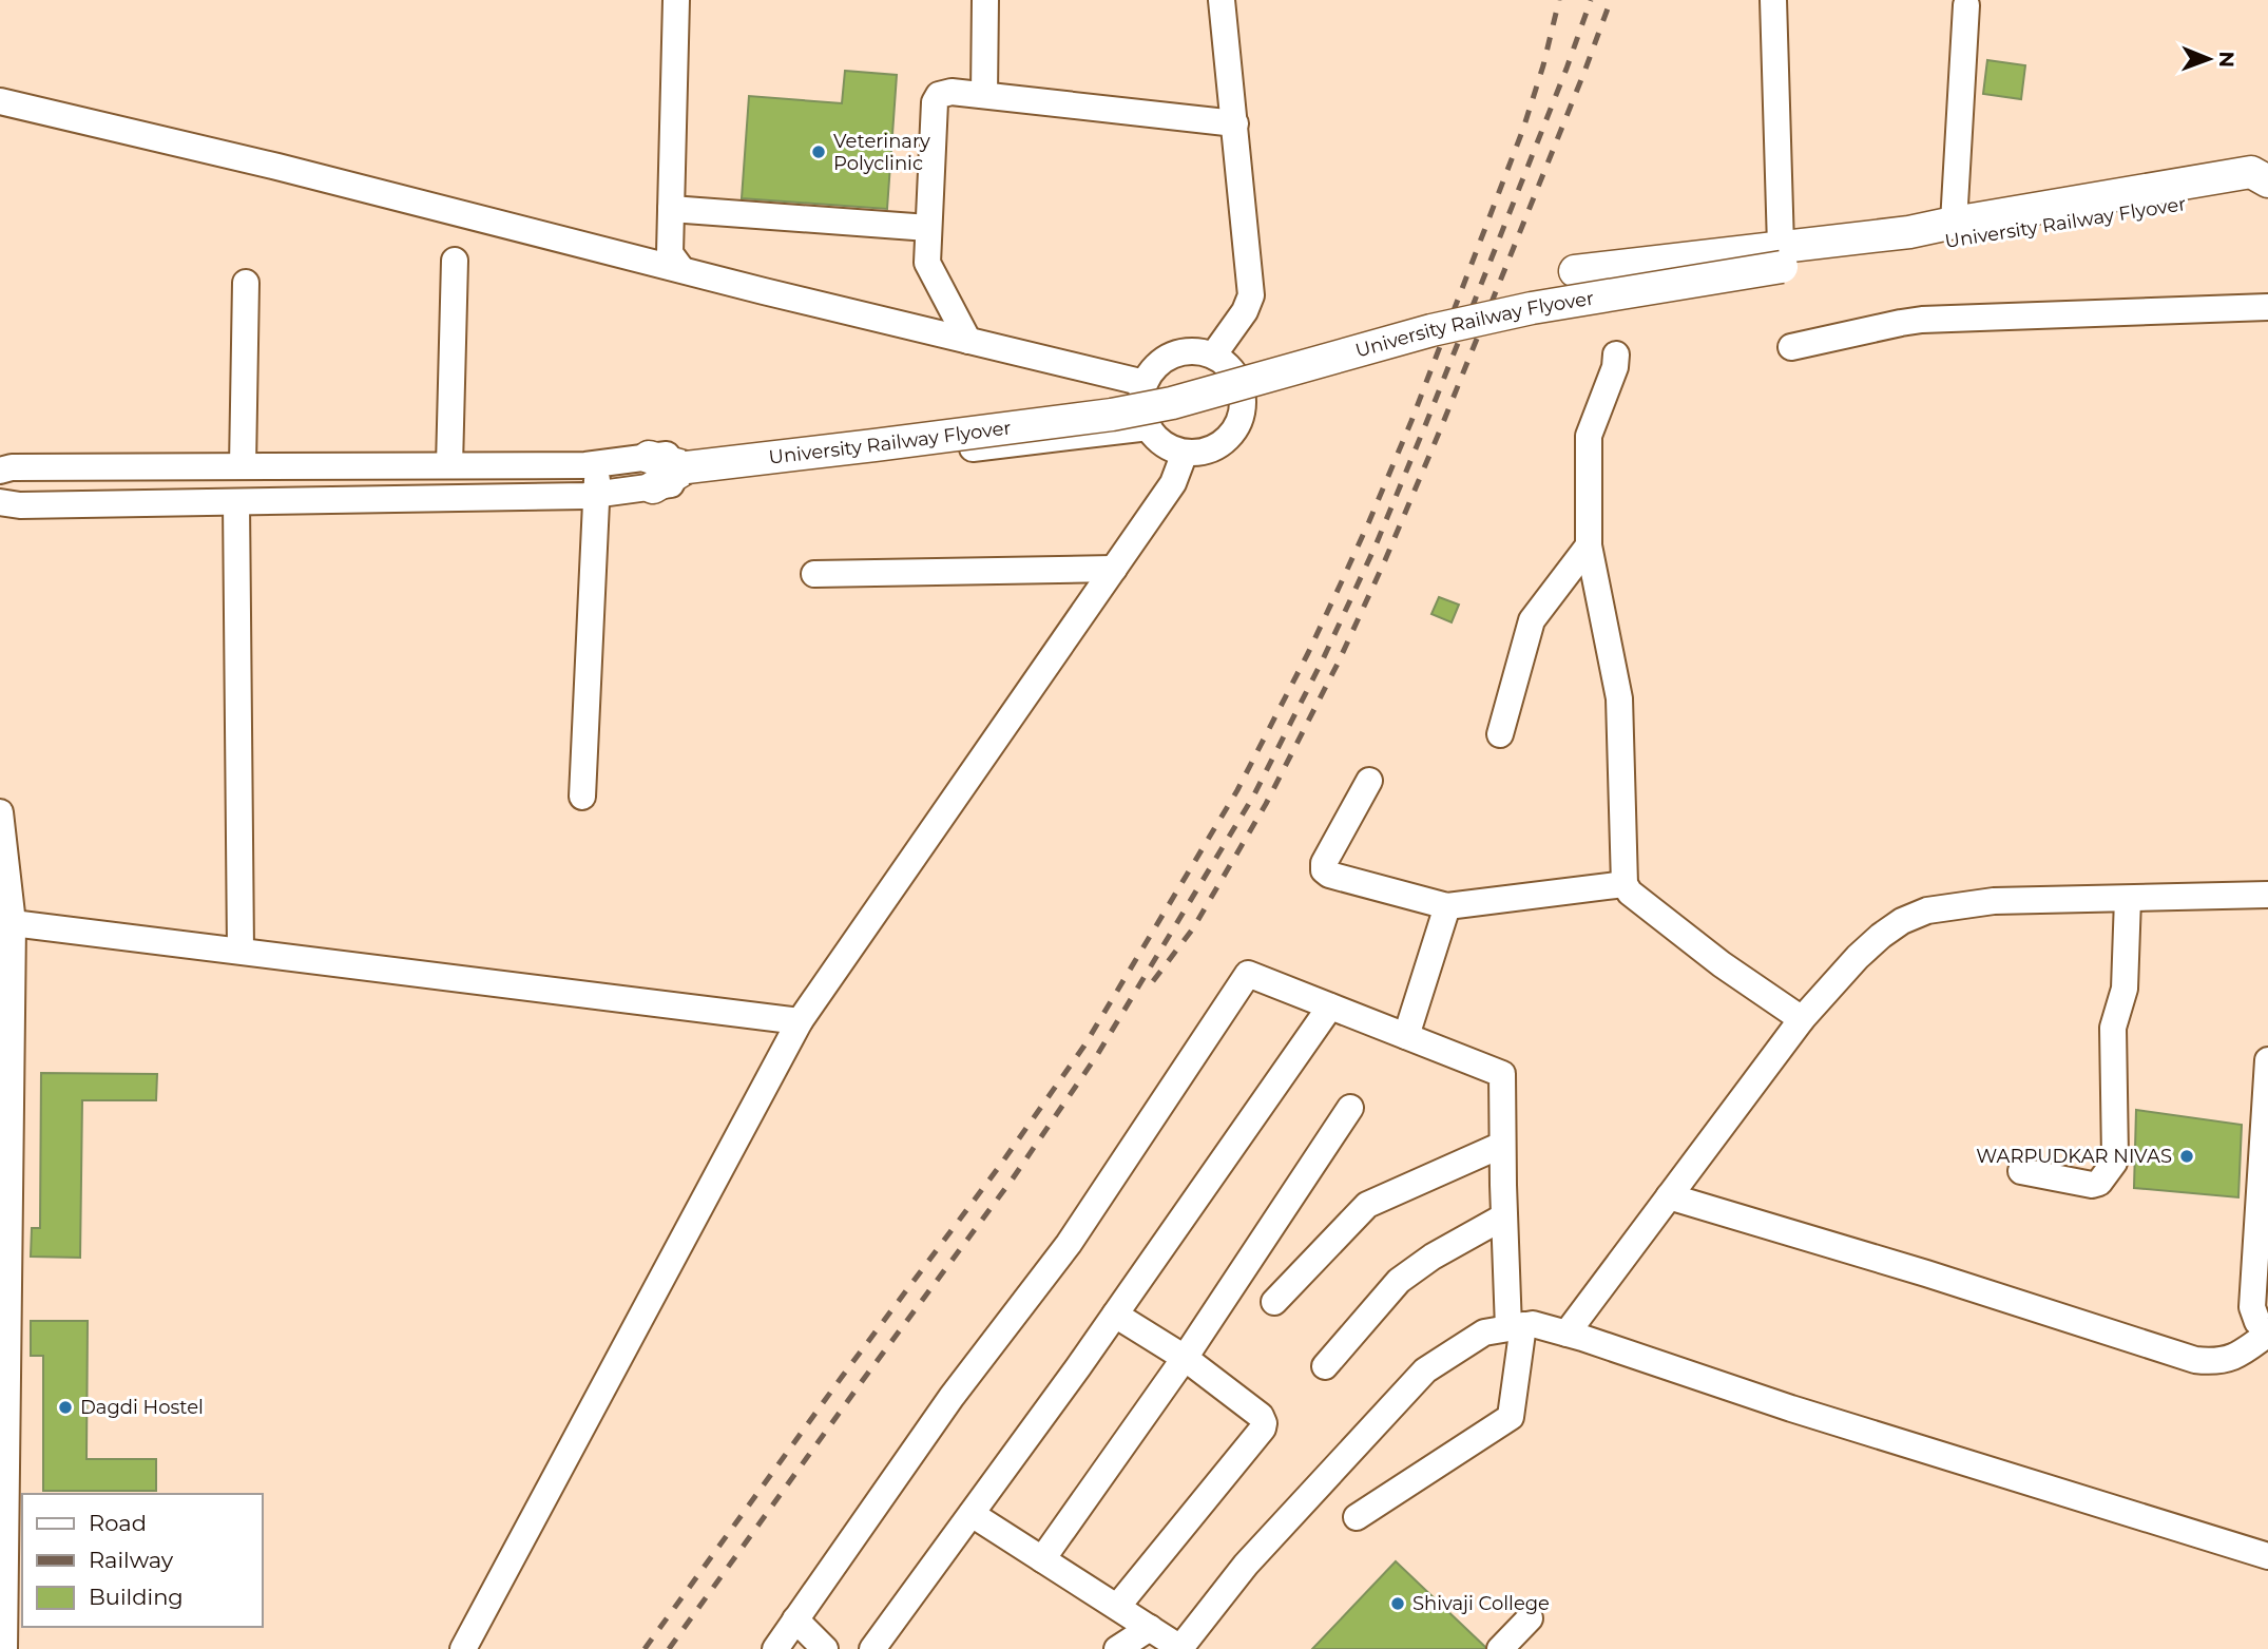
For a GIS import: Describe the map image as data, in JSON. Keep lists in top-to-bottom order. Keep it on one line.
{"streets":{"main road":["University Railway Flyover"]},"places":["Veterinary Polyclinic","WARPUDKAR NIVAS","Dagdi Hostel","Shivaji College"],"legend":["Road","Railway","Building"],"north":"right"}
